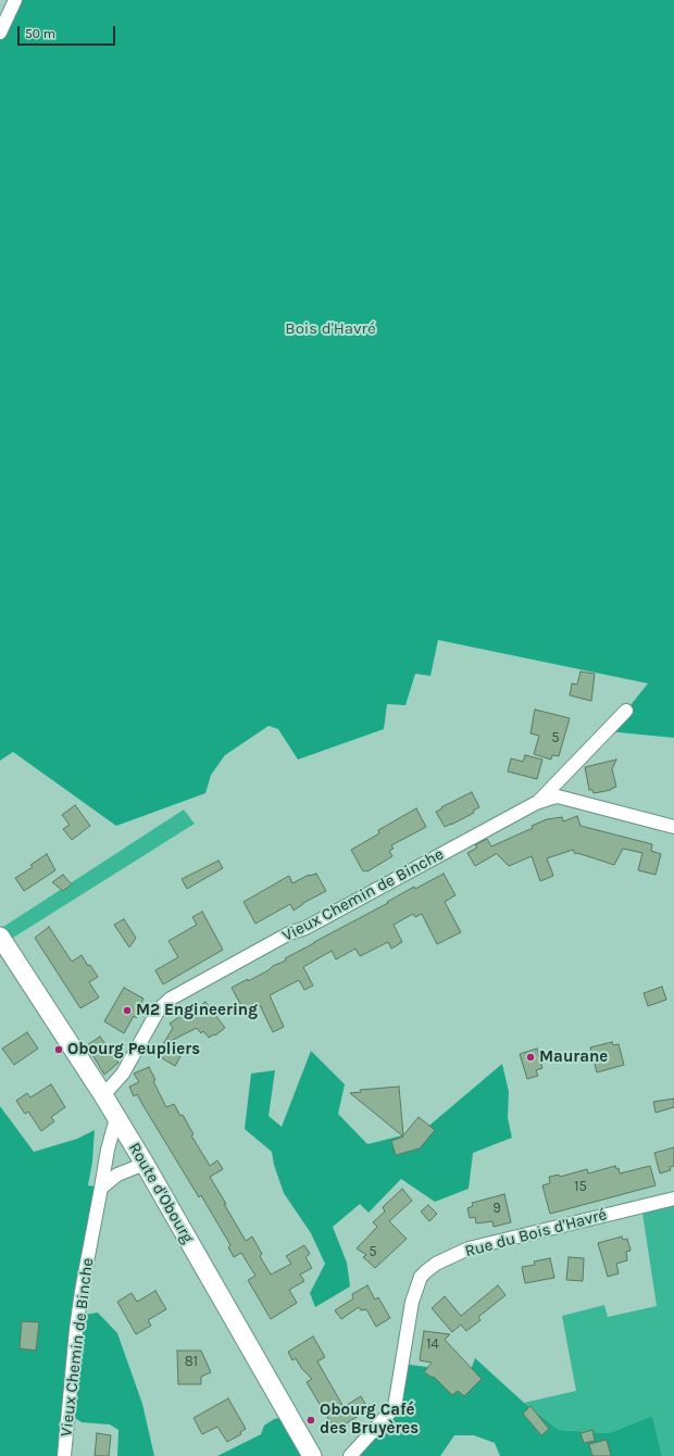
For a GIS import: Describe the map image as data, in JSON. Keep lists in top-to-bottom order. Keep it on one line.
{"streets":{"main road":["Route d'Obourg"],"street":["Vieux Chemin de Binche","Rue du Bois d'Havré"]},"crossings":[["Vieux Chemin de Binche","Route d'Obourg"]],"parks":["Bois d'Havré"],"places":["M2 Engineering","Obourg Peupliers","Maurane","Obourg Café des Bruyères"],"house_numbers":["5","15","9","5","14","81"],"scale_bar":"50 m"}
